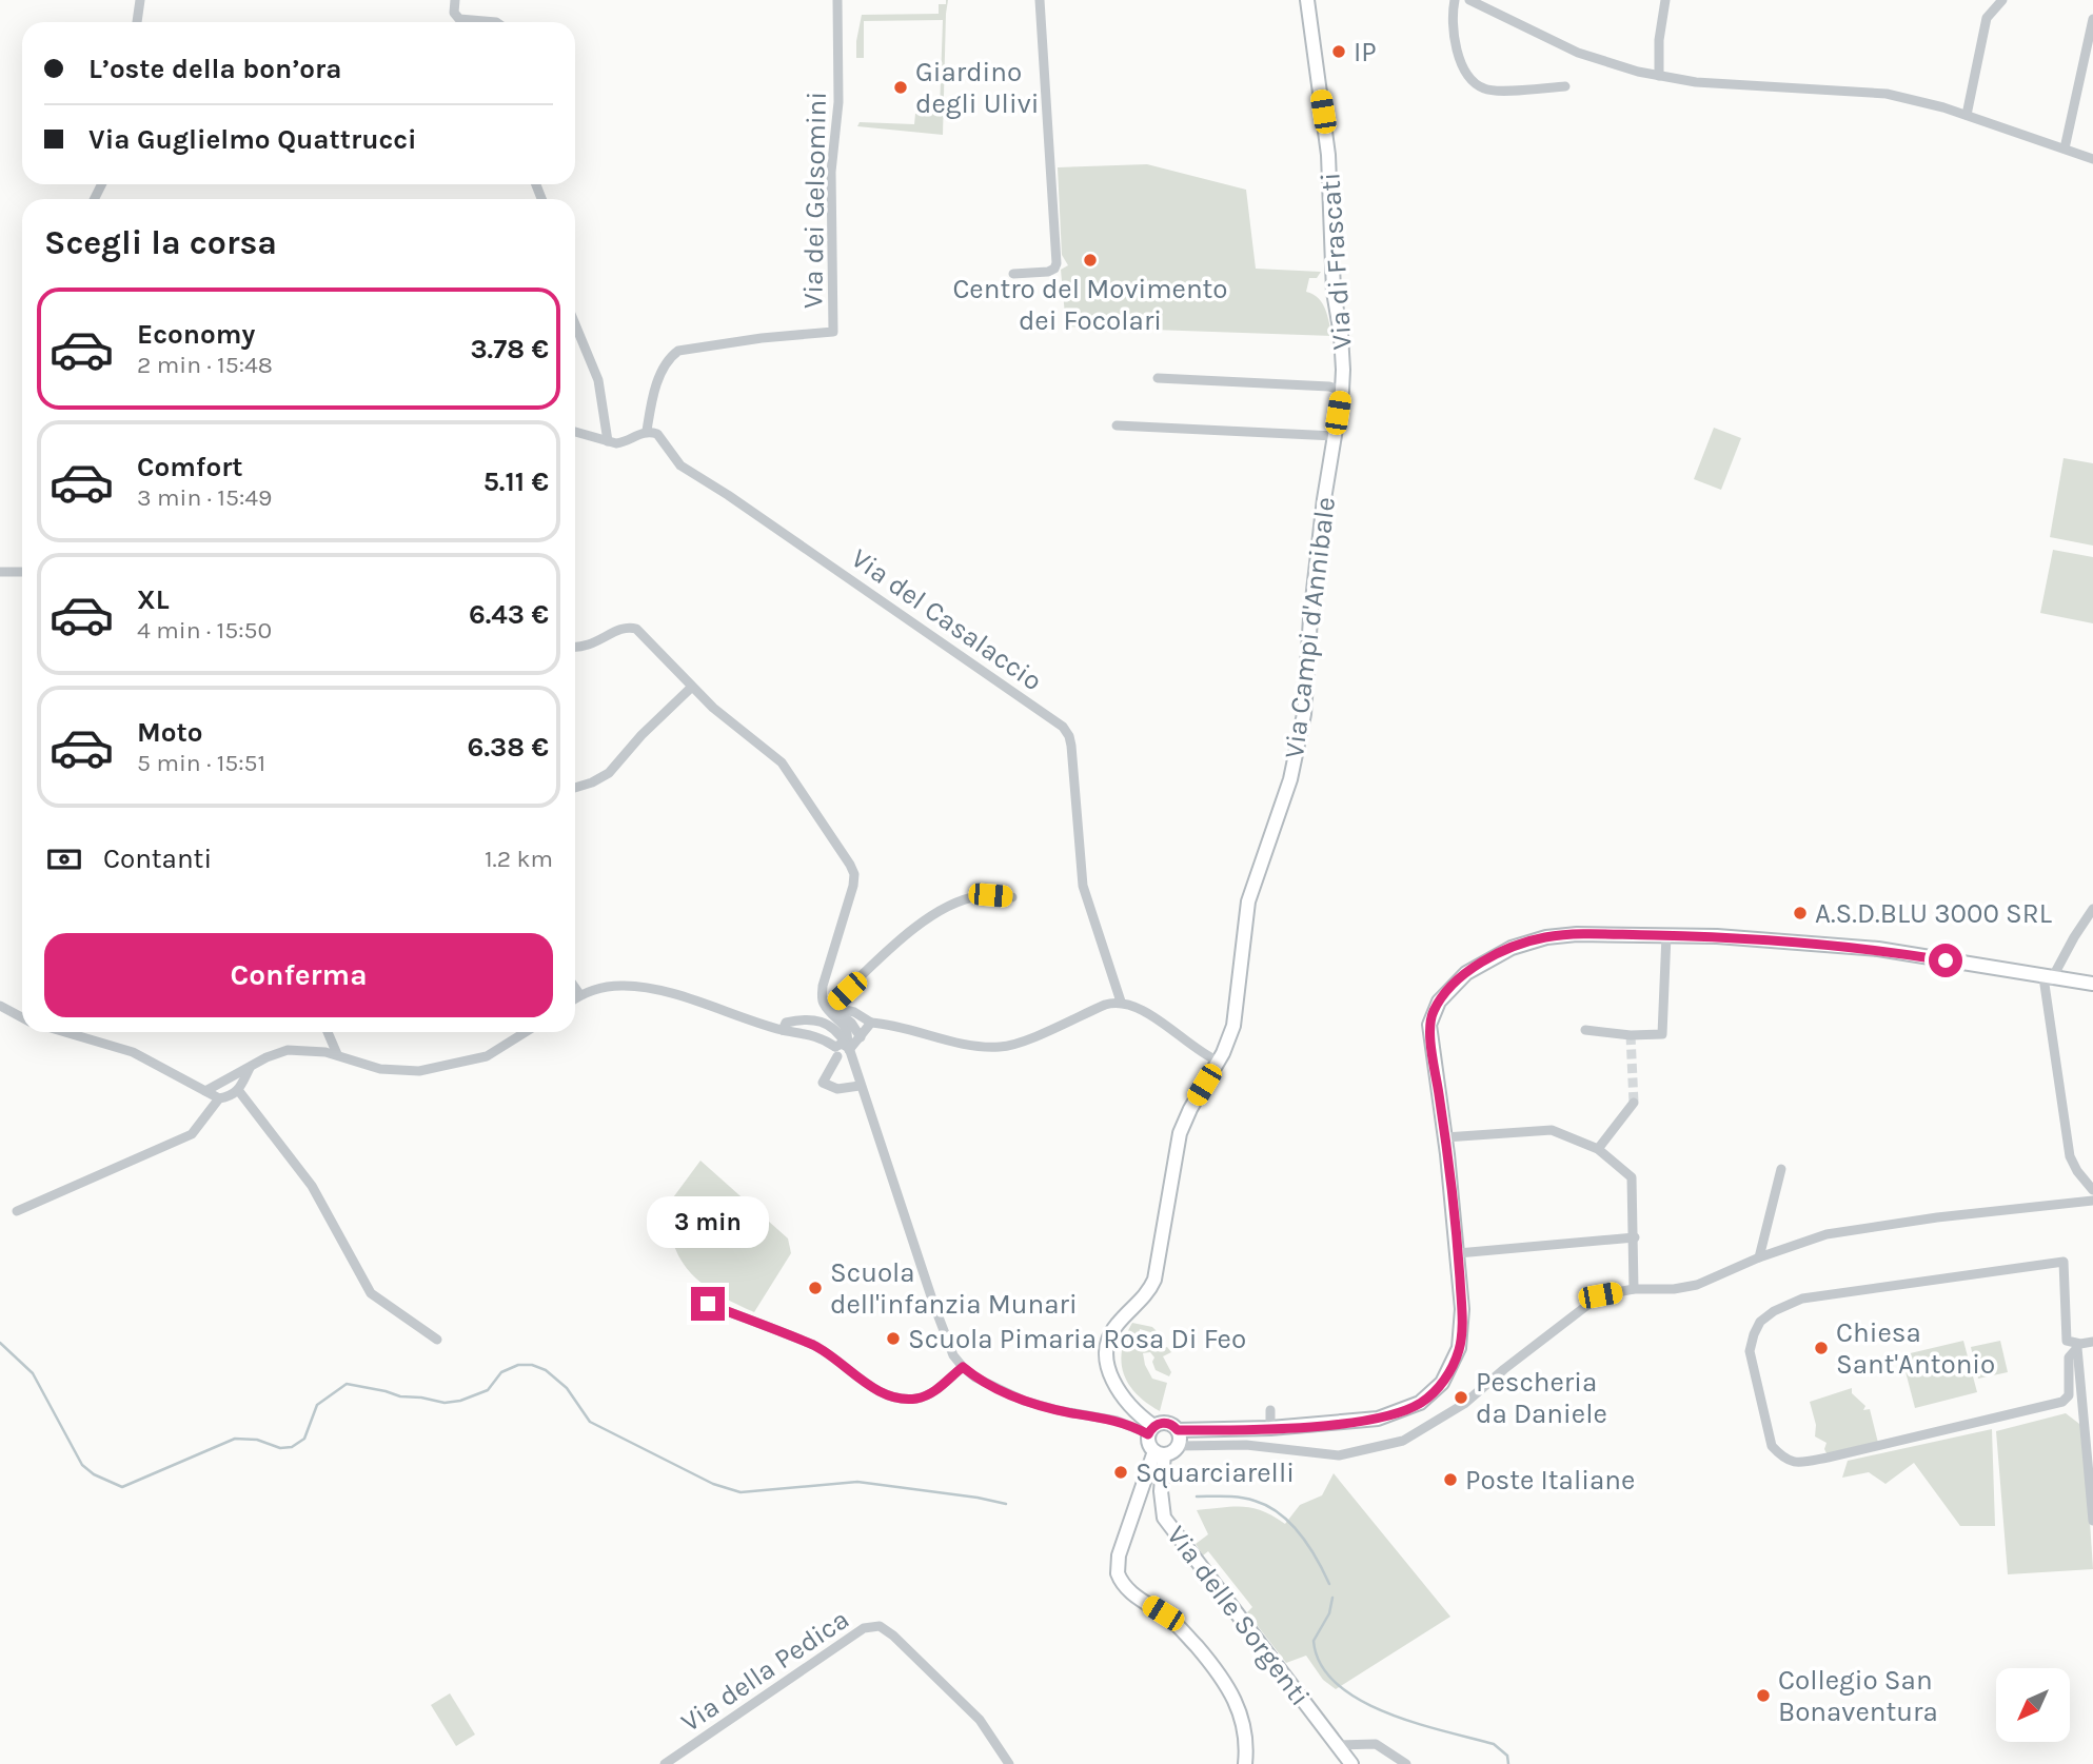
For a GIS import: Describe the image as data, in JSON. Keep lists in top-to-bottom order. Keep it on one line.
{"streets":{"main road":["Via di Frascati","Via Campi d'Annibale","Via delle Sorgenti"],"street":["Via dei Gelsomini","Via del Casalaccio","Via della Pedica"]},"crossings":[["Via dei Gelsomini","Via del Casalaccio"],["Via di Frascati","Via Campi d'Annibale"],["Via Campi d'Annibale","Via delle Sorgenti"]],"places":["IP","Giardino degli Ulivi","Centro del Movimento dei Focolari","A.S.D.BLU 3000 SRL","Scuola dell'infanzia Munari","Scuola Pimaria Rosa Di Feo","Chiesa Sant'Antonio","Pescheria da Daniele","Squarciarelli","Poste Italiane","Collegio San Bonaventura"],"north":"bottom left","page":{"banner":["L’oste della bon’ora","Via Guglielmo Quattrucci"],"heading":"Scegli la corsa","list":[{"name":"Economy","note":"2 min · 15:48","value":"3.78 €"},{"name":"Comfort","note":"3 min · 15:49","value":"5.11 €"},{"name":"XL","note":"4 min · 15:50","value":"6.43 €"},{"name":"Moto","note":"5 min · 15:51","value":"6.38 €"}],"pay":["Contanti","1.2 km"],"buttons":"Conferma","bubble":"3 min"}}
